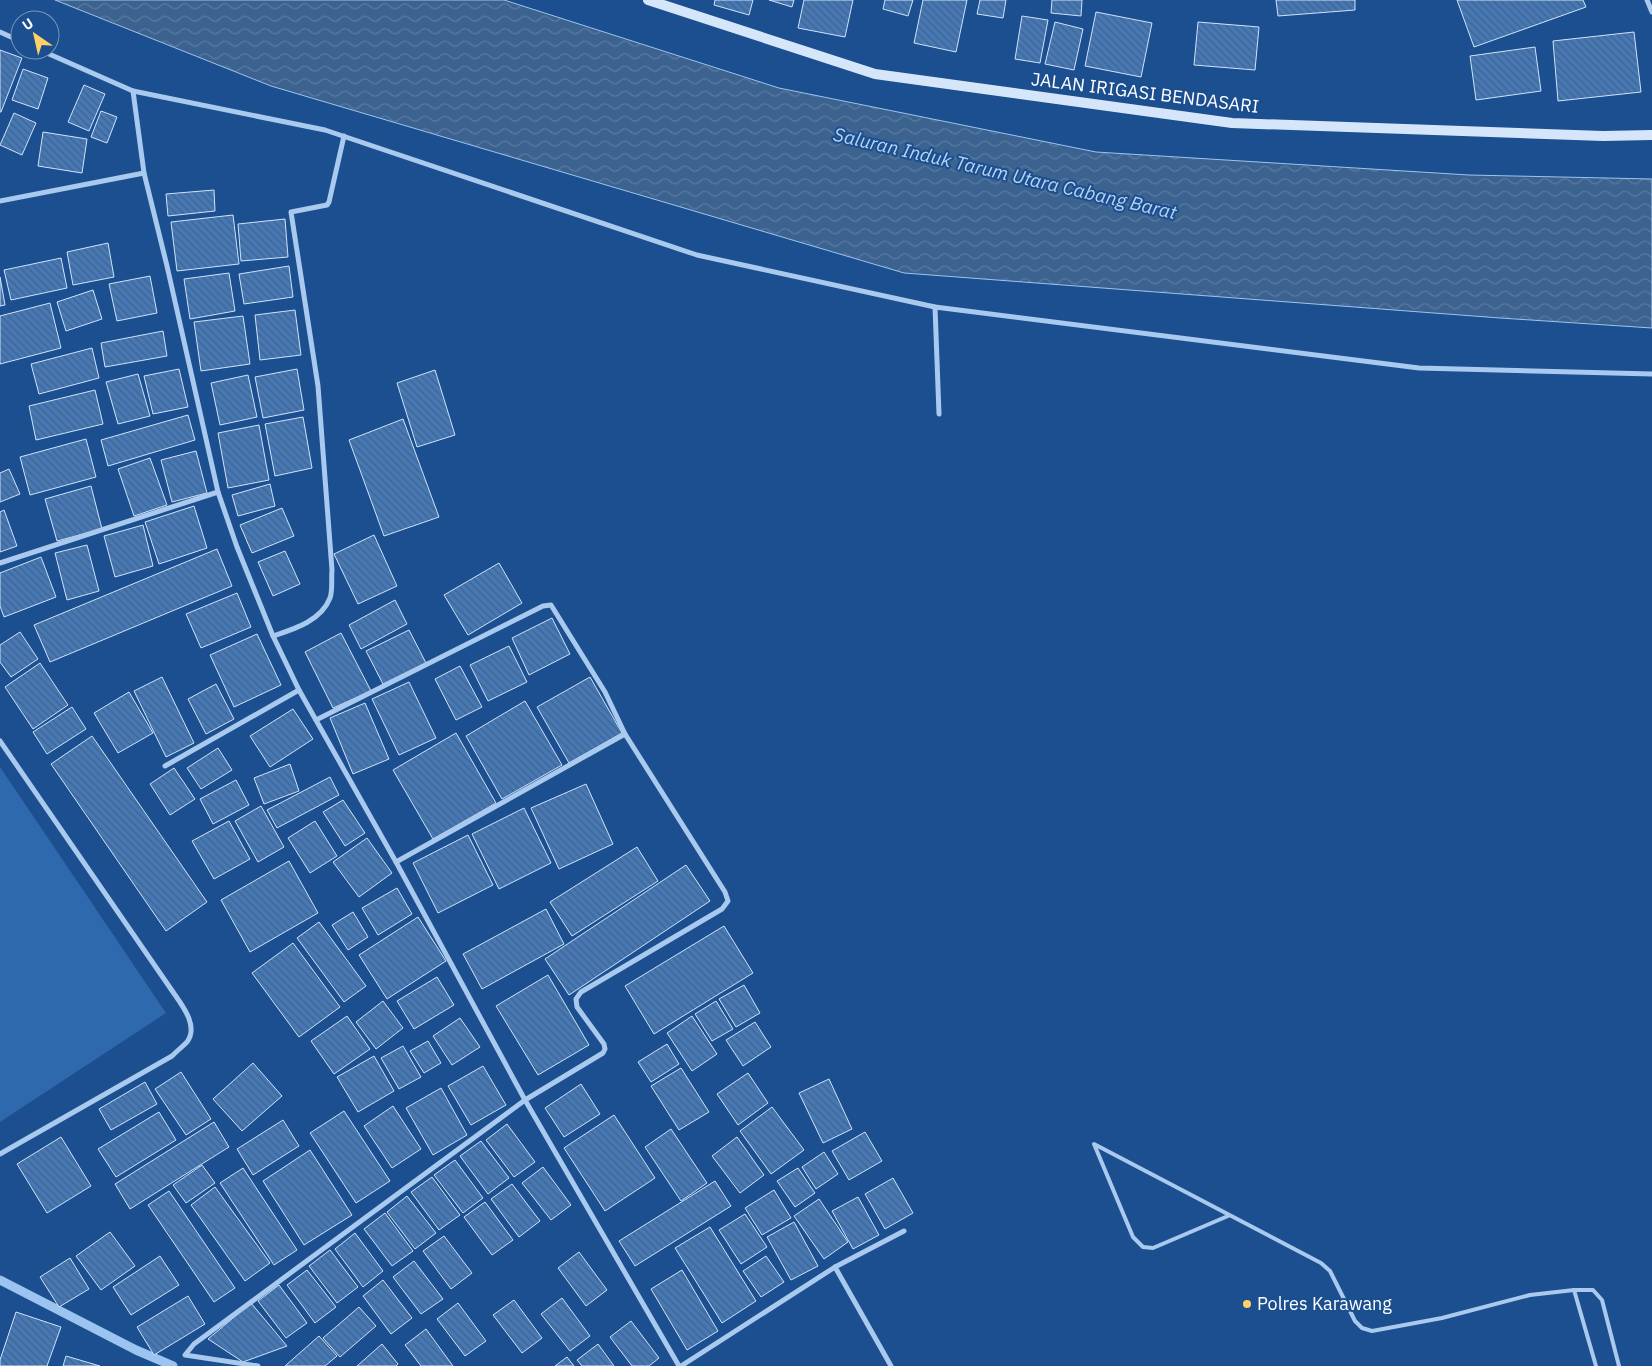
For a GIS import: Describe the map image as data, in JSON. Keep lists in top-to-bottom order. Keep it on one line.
{"streets":{"street":["JALAN IRIGASI BENDASARI"]},"water":["Saluran Induk Tarum Utara Cabang Barat"],"places":["Polres Karawang"],"north":"top left"}
